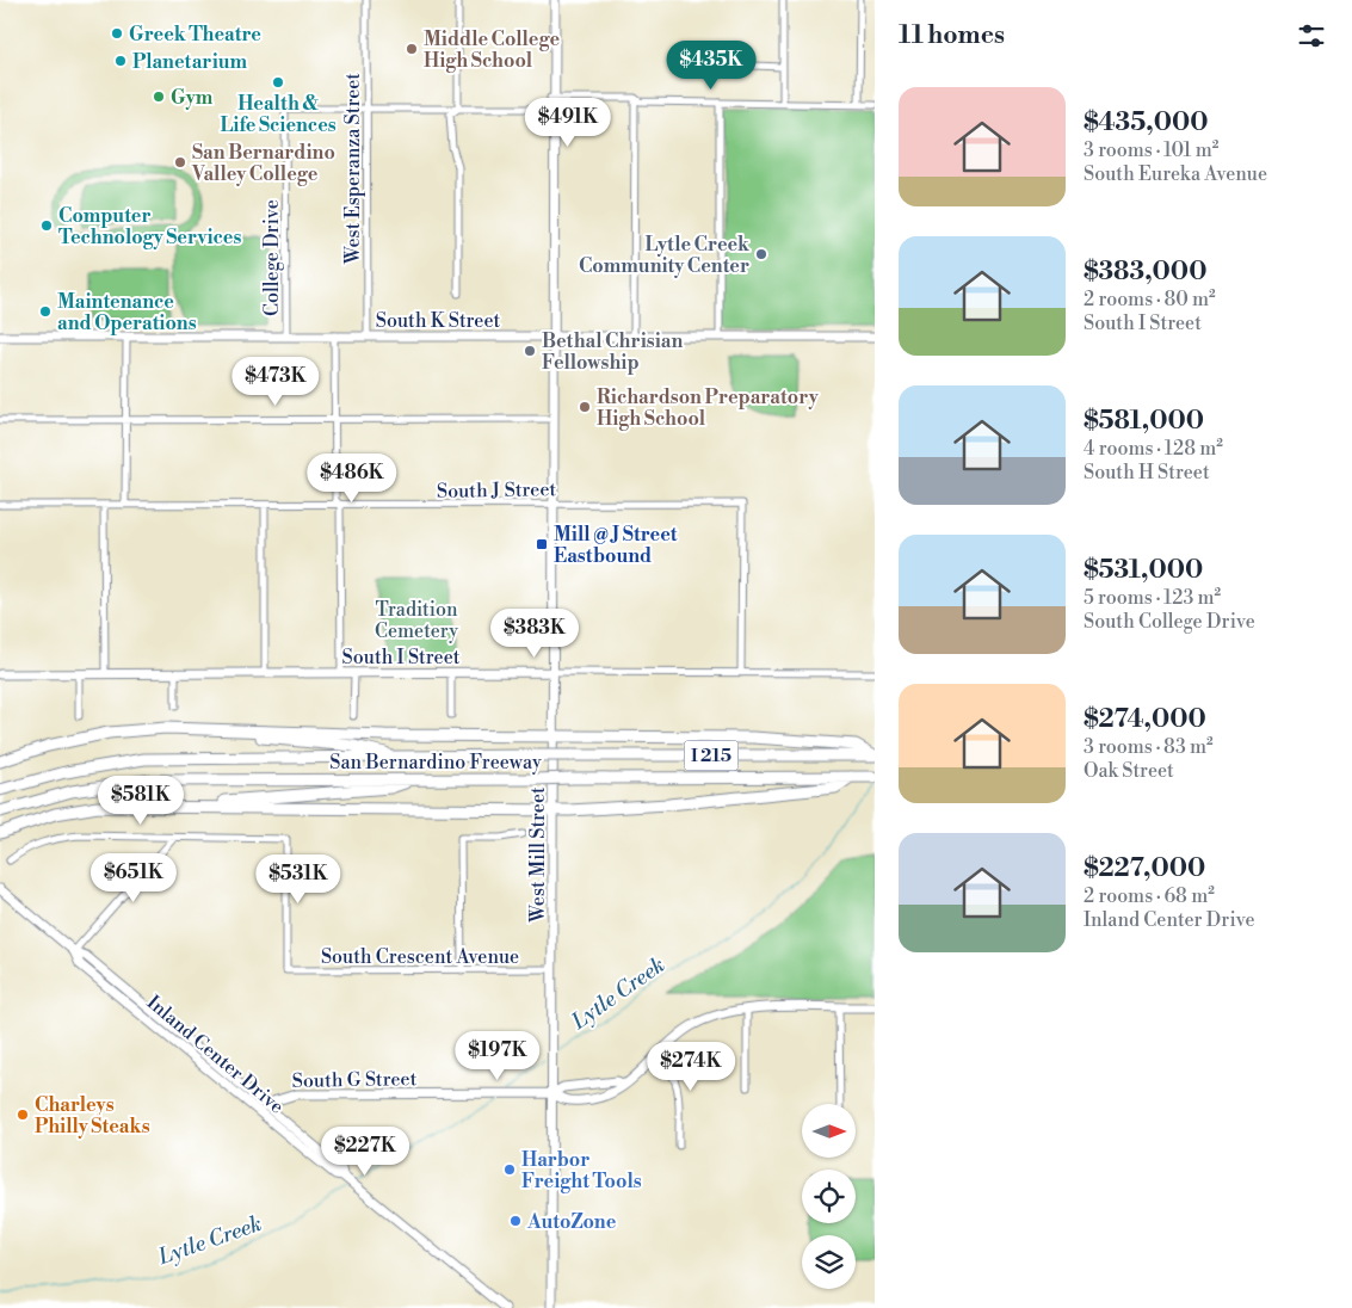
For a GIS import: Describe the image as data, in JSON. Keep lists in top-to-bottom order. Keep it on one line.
{"streets":{"highway":["I 215","San Bernardino Freeway"],"main road":["South K Street","South I Street","West Mill Street","Inland Center Drive","South G Street"],"street":["West Esperanza Street","College Drive","South J Street","South Crescent Avenue"]},"crossings":[["West Esperanza Street","College Drive"],["West Esperanza Street","South K Street"],["College Drive","South K Street"],["South K Street","West Mill Street"],["South J Street","South I Street"],["South J Street","West Mill Street"],["South I Street","West Mill Street"],["West Mill Street","South Crescent Avenue"],["West Mill Street","South G Street"],["Inland Center Drive","South G Street"]],"water":["Lytle Creek"],"parks":["Tradition Cemetery"],"places":{"other":["Greek Theatre","Middle College High School","Planetarium","Health & Life Sciences","Gym","San Bernardino Valley College","Computer Technology Services","Lytle Creek Community Center","Maintenance and Operations","Bethal Chrisian Fellowship","Richardson Preparatory High School","Charleys Philly Steaks","Harbor Freight Tools","AutoZone"],"transit":["Mill @ J Street Eastbound"]},"north":"right","page":{"heading":"11 homes","price":["$435K","$491K","$473K","$486K","$383K","$581K","$651K","$531K","$197K","$274K","$227K"],"list":[{"name":"$435,000","note":"3 rooms · 101 m² · South Eureka Avenue"},{"name":"$383,000","note":"2 rooms · 80 m² · South I Street"},{"name":"$581,000","note":"4 rooms · 128 m² · South H Street"},{"name":"$531,000","note":"5 rooms · 123 m² · South College Drive"},{"name":"$274,000","note":"3 rooms · 83 m² · Oak Street"},{"name":"$227,000","note":"2 rooms · 68 m² · Inland Center Drive"}]}}
